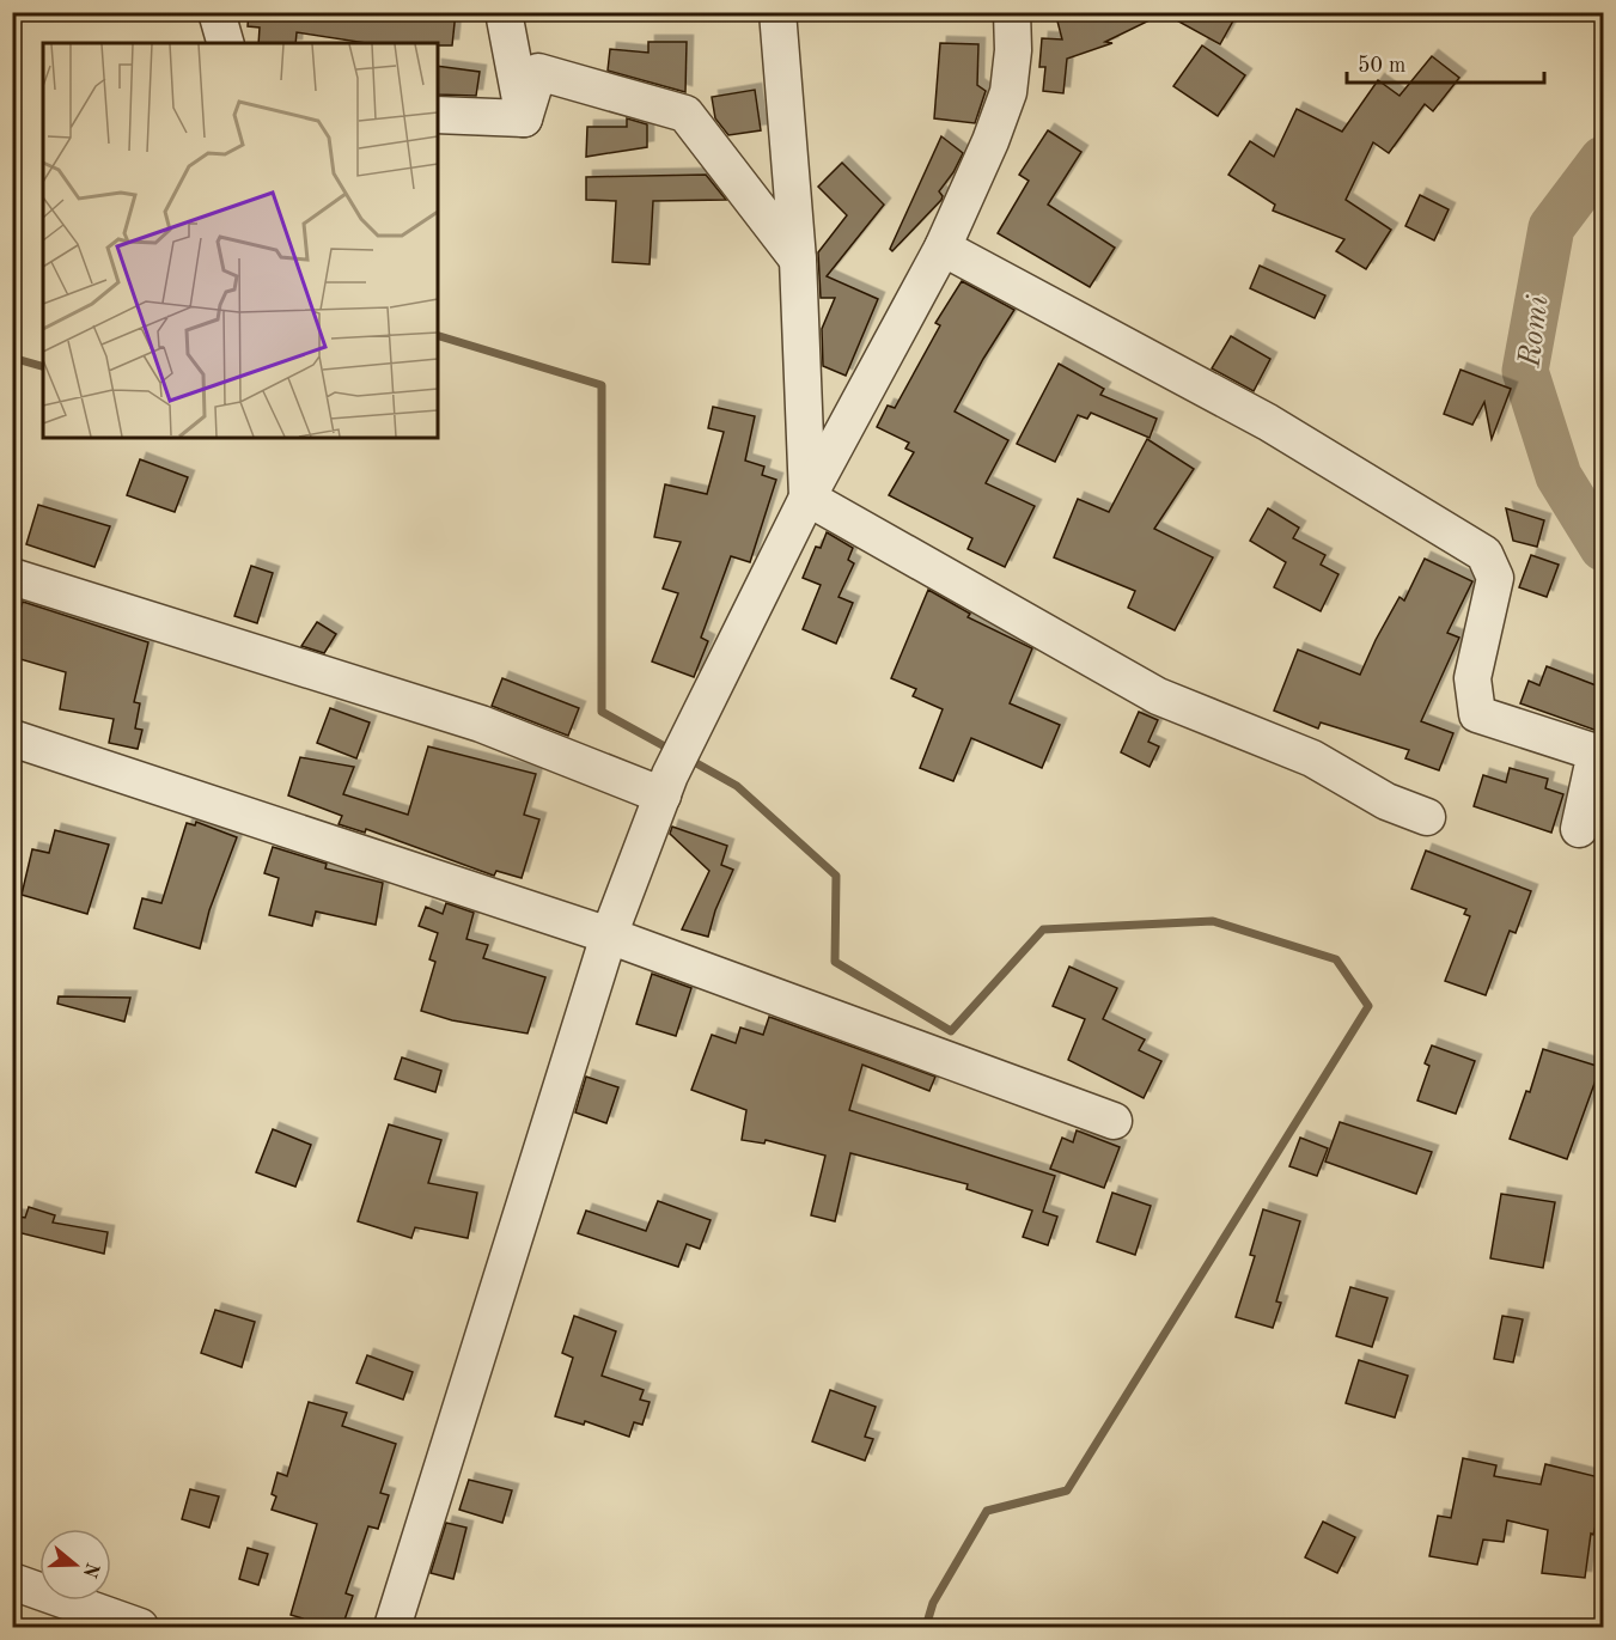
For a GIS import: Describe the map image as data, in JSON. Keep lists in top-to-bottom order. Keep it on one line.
{"water":["Romi"],"scale_bar":"50 m","north":"right"}
